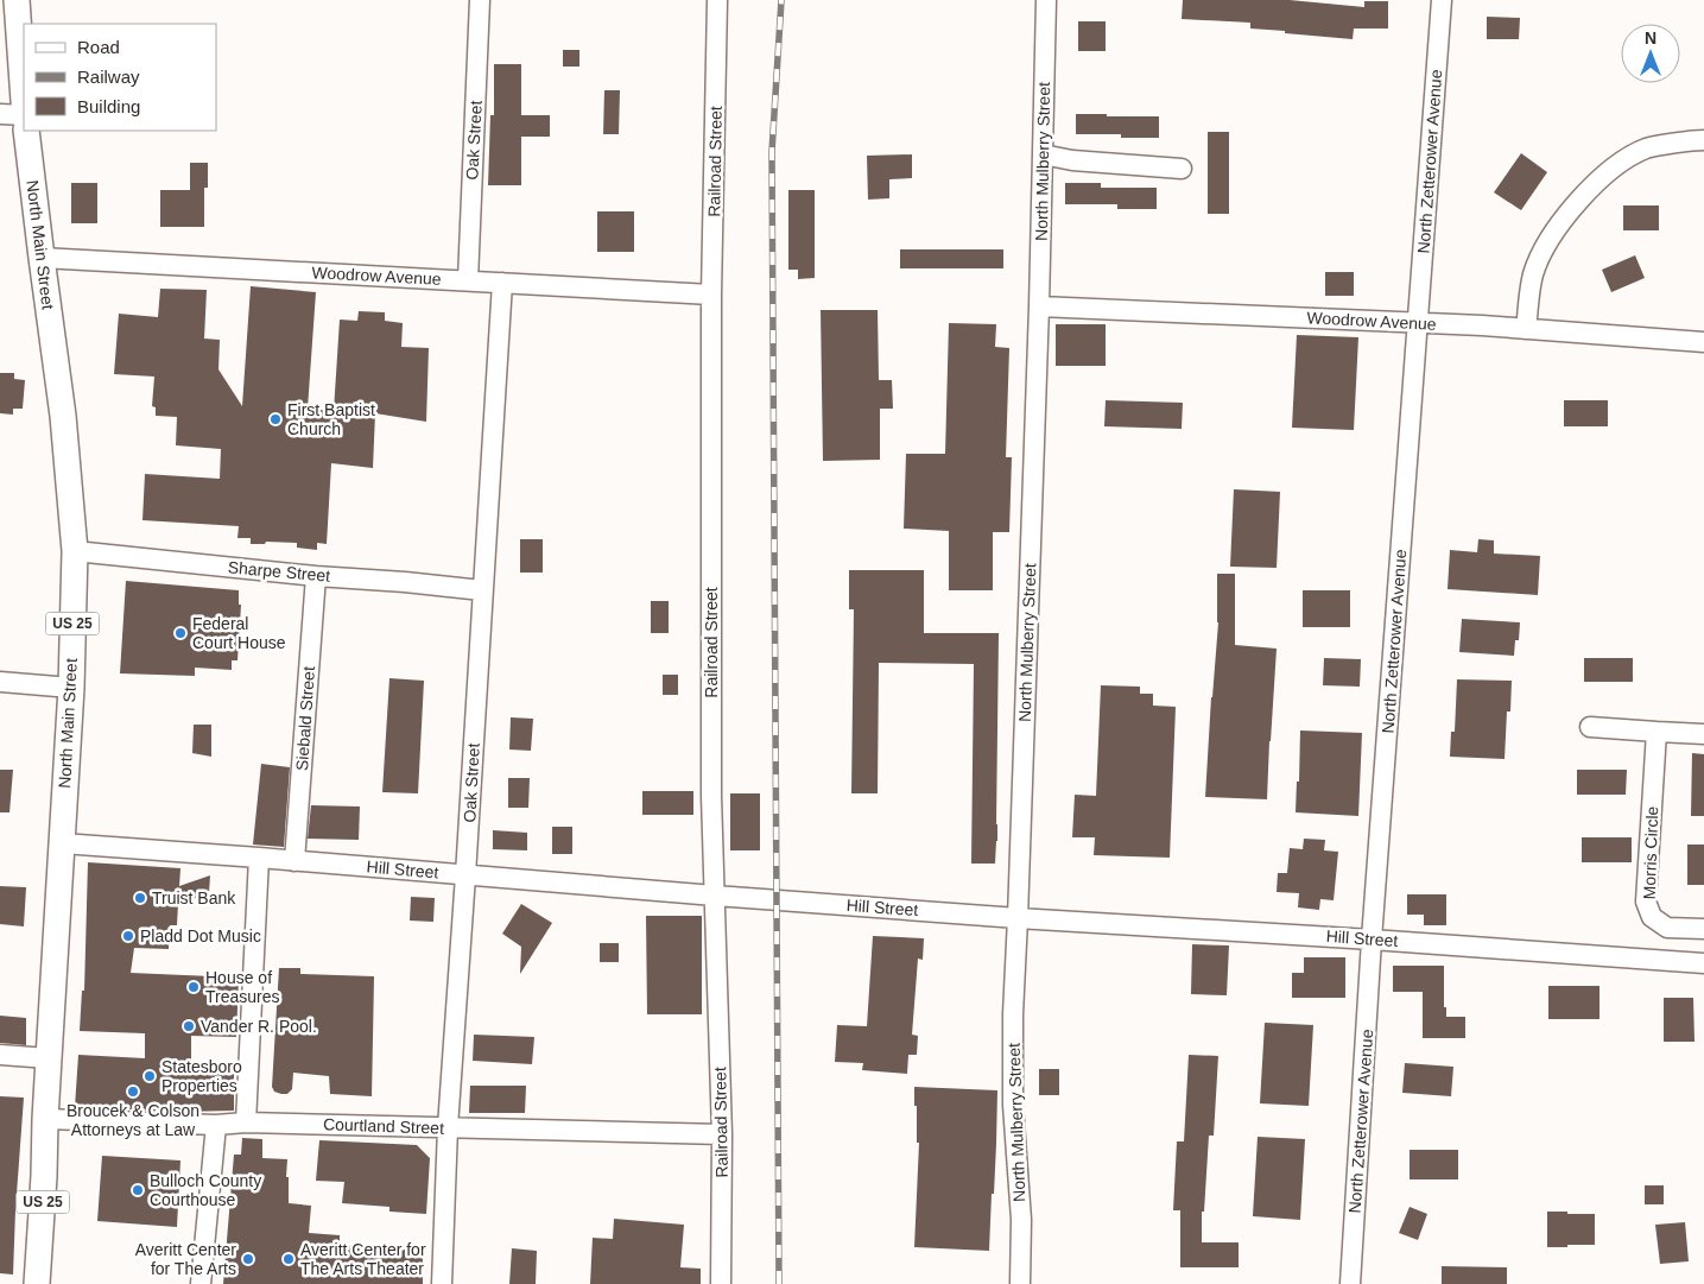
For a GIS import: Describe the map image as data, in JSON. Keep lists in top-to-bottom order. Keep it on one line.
{"streets":{"main road":["North Main Street","US 25"],"street":["Oak Street","Railroad Street","North Mulberry Street","North Zetterower Avenue","Woodrow Avenue","Sharpe Street","Siebald Street","Morris Circle","Hill Street","Courtland Street"]},"crossings":[["Oak Street","Woodrow Avenue"],["Oak Street","Sharpe Street"],["Oak Street","Hill Street"],["Oak Street","Courtland Street"],["Railroad Street","Woodrow Avenue"],["Railroad Street","Hill Street"],["Railroad Street","Courtland Street"],["North Mulberry Street","Woodrow Avenue"],["North Mulberry Street","Hill Street"],["North Zetterower Avenue","Woodrow Avenue"],["North Zetterower Avenue","Hill Street"],["North Main Street","Woodrow Avenue"],["North Main Street","Sharpe Street"],["North Main Street","Hill Street"],["North Main Street","Courtland Street"],["Sharpe Street","Siebald Street"],["Siebald Street","Hill Street"]],"places":["First Baptist Church","Federal Court House","Truist Bank","Pladd Dot Music","House of Treasures","Vander R. Pool.","Statesboro Properties","Broucek & Colson Attorneys at Law","Bulloch County Courthouse","Averitt Center for The Arts","Averitt Center for The Arts Theater"],"legend":["Road","Railway","Building"],"north":"top"}
